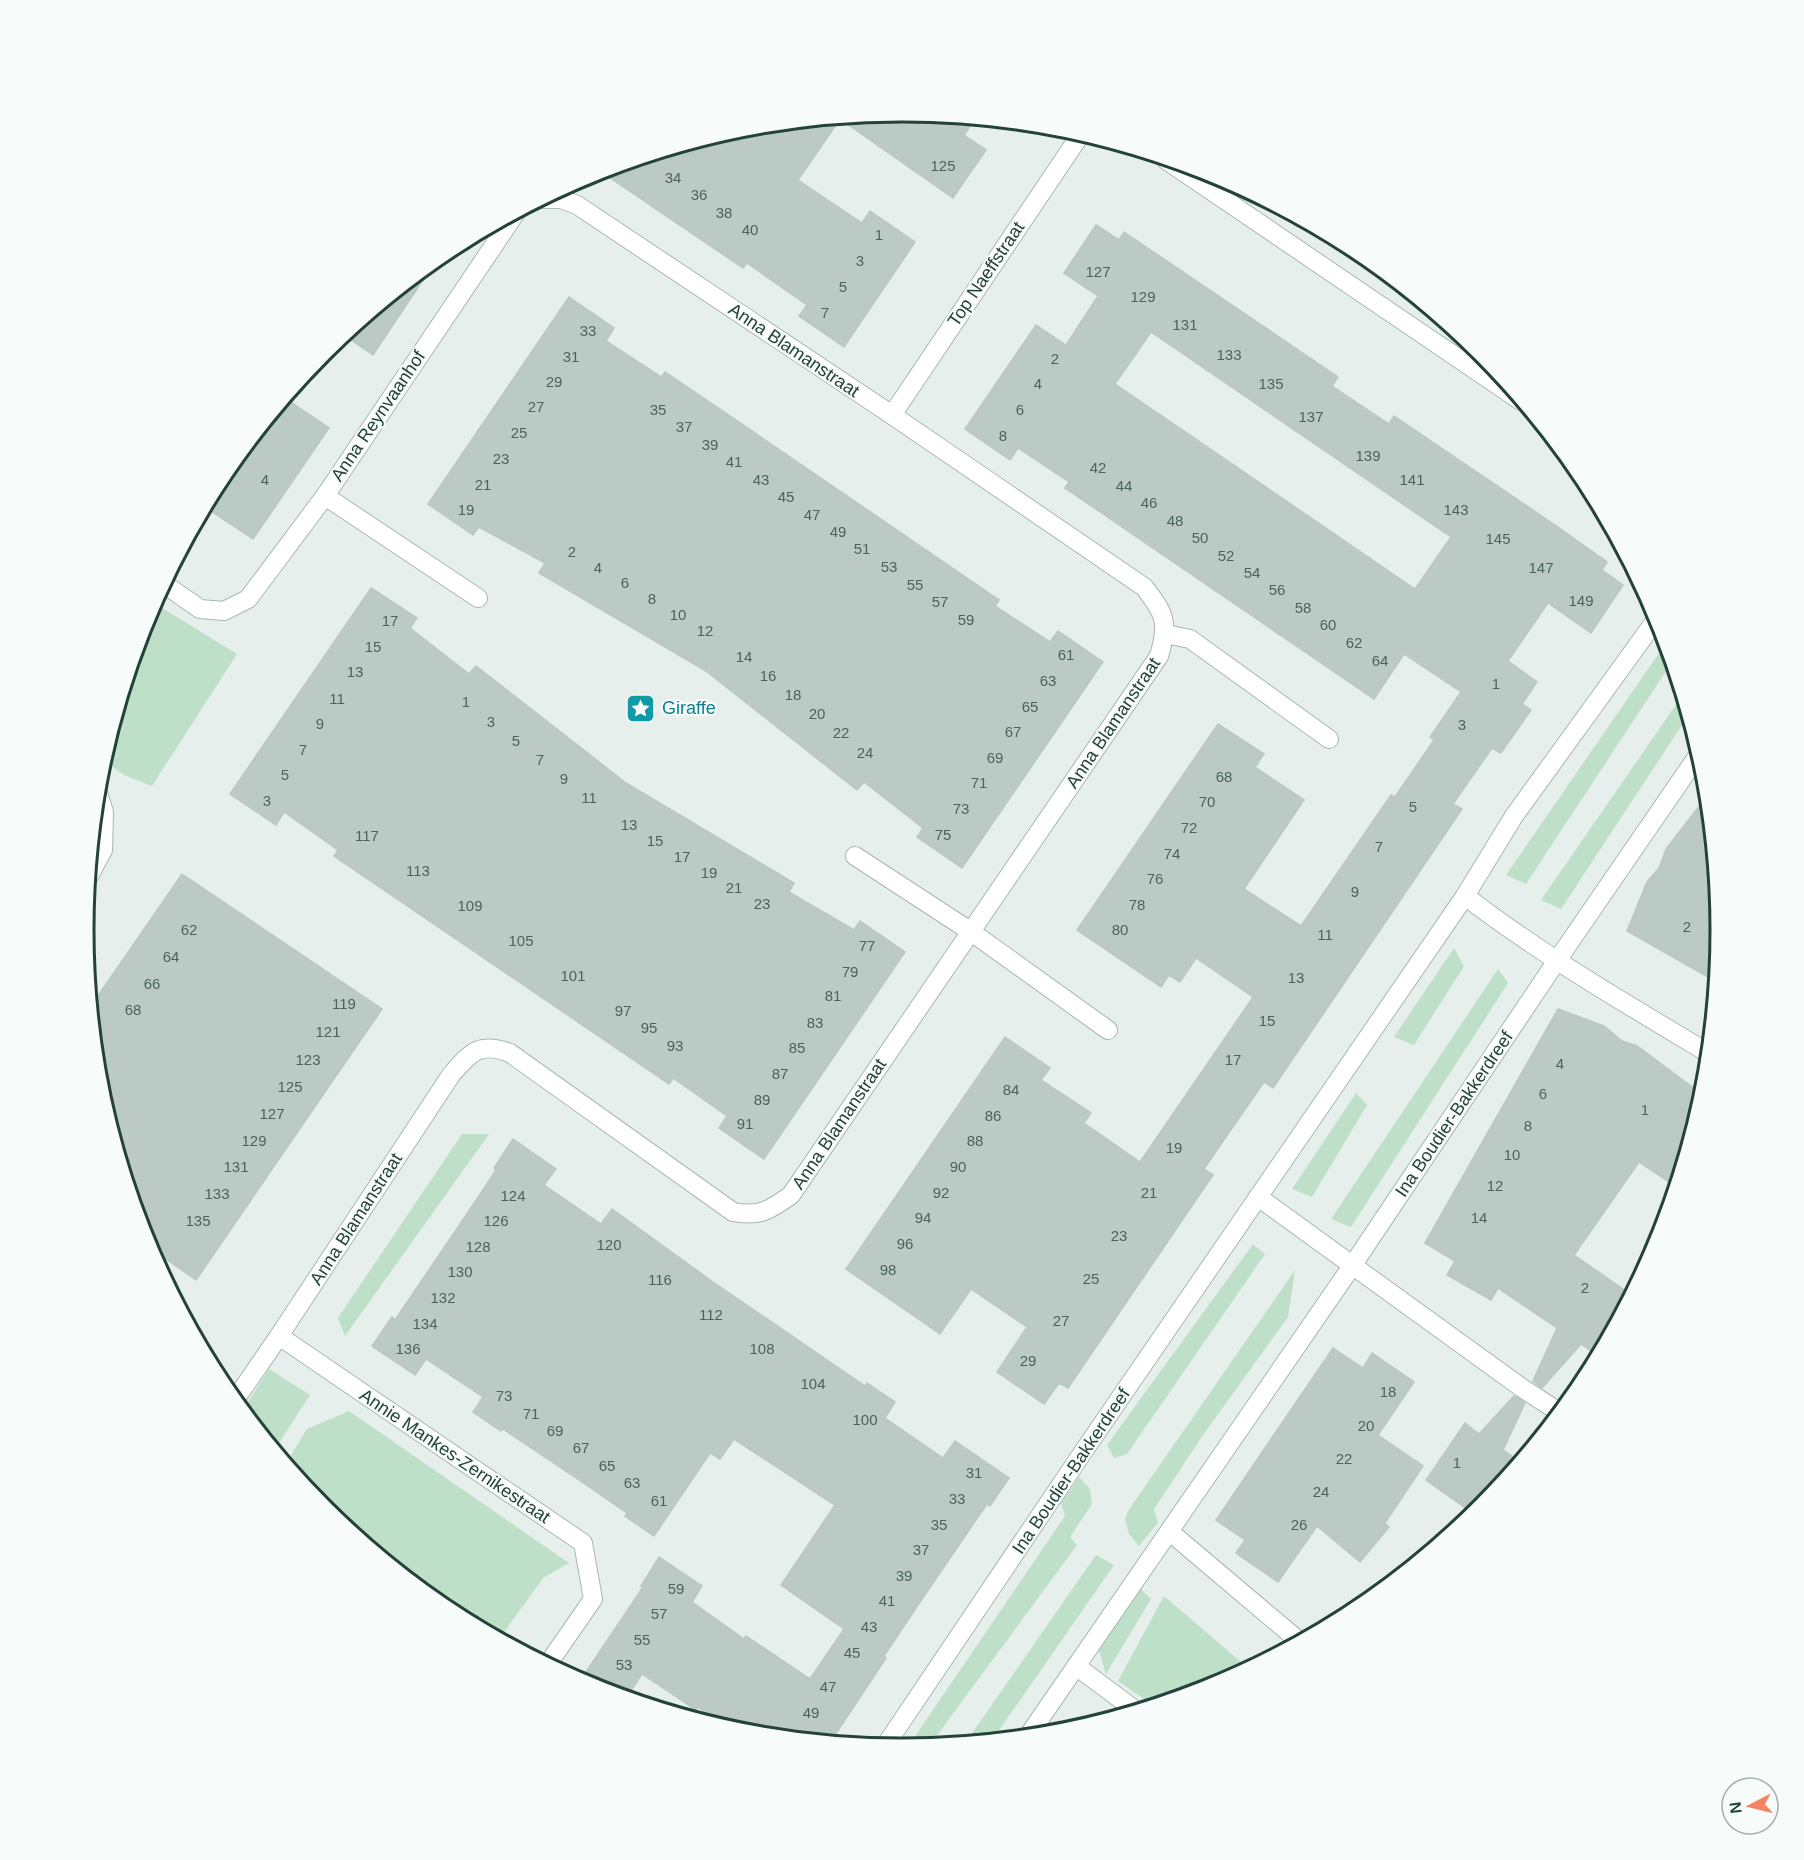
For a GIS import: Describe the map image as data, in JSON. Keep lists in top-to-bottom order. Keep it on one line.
{"streets":{"street":["Top Naeffstraat","Anna Blamanstraat","Anna Reynvaanhof","Ina Boudier-Bakkerdreef","Annie Mankes-Zernikestraat"]},"crossings":[["Top Naeffstraat","Anna Blamanstraat"],["Anna Blamanstraat","Annie Mankes-Zernikestraat"]],"places":{"place":["Giraffe"]},"house_numbers":["125","34","36","38","40","1","3","127","5","129","7","131","33","133","31","2","29","4","135","27","35","6","137","37","25","8","39","139","23","41","42","4","43","141","21","44","45","46","19","143","47","48","49","50","145","51","2","52","53","4","147","54","6","55","56","8","149","57","58","10","59","17","60","12","62","15","61","14","64","13","16","63","1","18","11","1","65","20","3","9","3","67","22","5","7","24","69","7","5","68","9","71","11","3","70","5","73","13","72","75","117","15","7","74","17","113","19","76","21","9","23","78","109","2","62","80","11","105","77","64","79","101","13","66","81","119","68","97","15","83","95","121","93","85","123","17","4","87","125","84","6","89","1","127","86","91","8","129","88","19","10","131","90","12","92","21","133","124","94","14","135","126","23","96","120","128","98","130","25","116","2","132","112","27","134","136","108","29","104","18","73","71","100","20","69","67","22","1","65","31","63","24","33","61","35","26","37","39","59","41","57","43","55","45","53","47","49"],"north":"left"}
